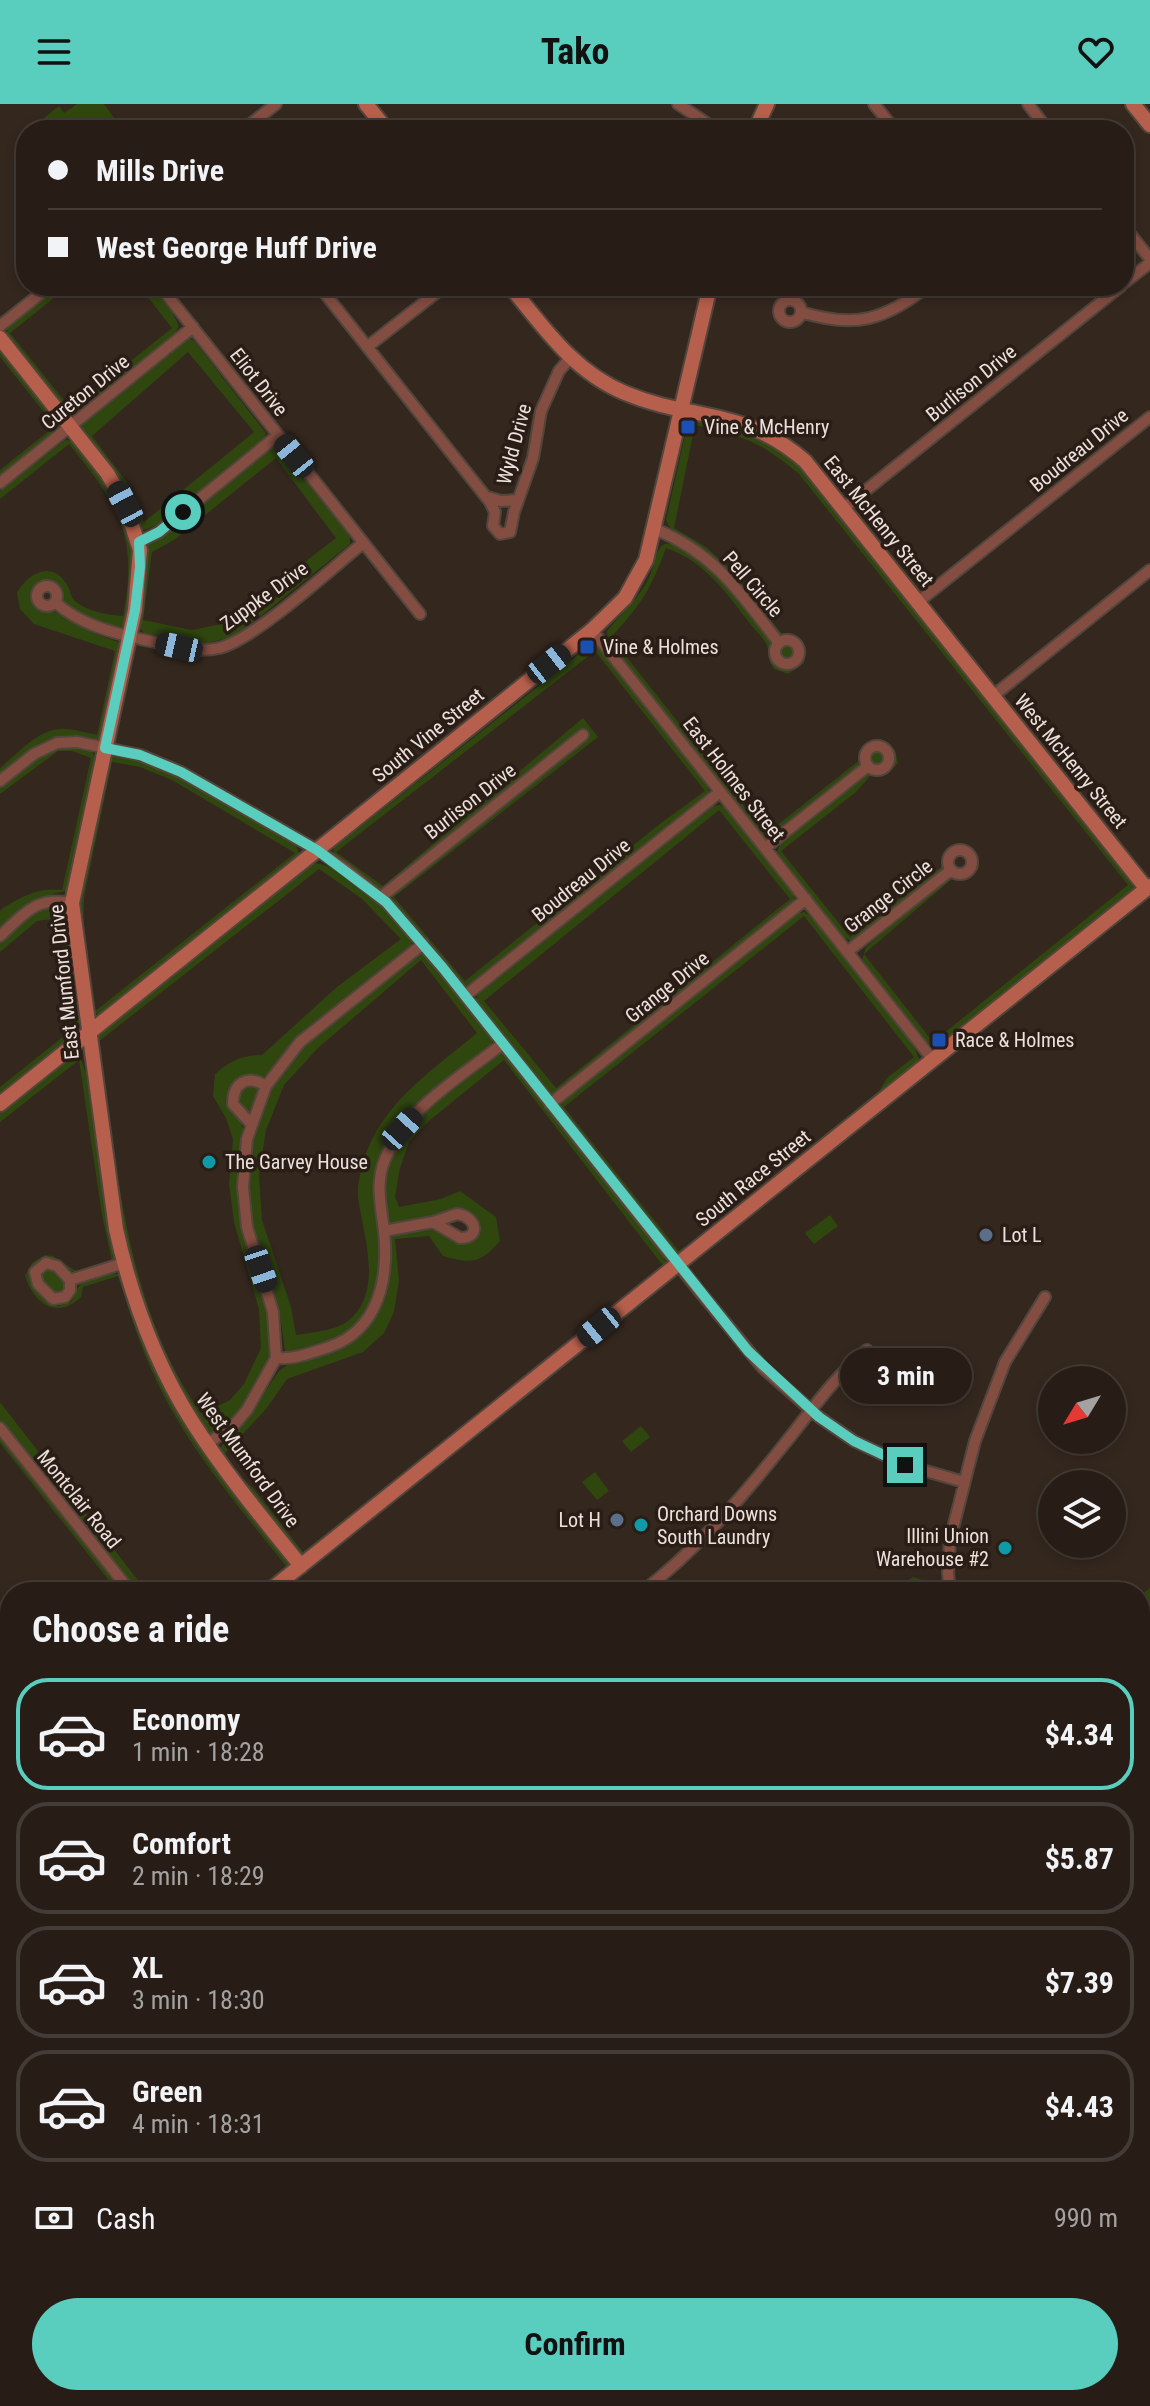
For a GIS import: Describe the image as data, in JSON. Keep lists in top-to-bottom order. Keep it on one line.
{"streets":{"street":["Eliot Drive","Burlison Drive","Cureton Drive","Wyld Drive","Boudreau Drive","East McHenry Street","Pell Circle","Zuppke Drive","South Vine Street","West McHenry Street","East Holmes Street","Grange Circle","East Mumford Drive","Grange Drive","South Race Street","West Mumford Drive","Montclair Road"]},"crossings":[["Eliot Drive","Cureton Drive"],["Eliot Drive","Zuppke Drive"],["Burlison Drive","East McHenry Street"],["Cureton Drive","East Mumford Drive"],["Wyld Drive","East McHenry Street"],["Boudreau Drive","East McHenry Street"],["Boudreau Drive","East Holmes Street"],["East McHenry Street","South Vine Street"],["East McHenry Street","West McHenry Street"],["Pell Circle","South Vine Street"],["Zuppke Drive","East Mumford Drive"],["South Vine Street","East Holmes Street"],["South Vine Street","East Mumford Drive"],["West McHenry Street","South Race Street"],["East Holmes Street","Grange Circle"],["East Holmes Street","Grange Drive"],["East Holmes Street","South Race Street"],["East Mumford Drive","West Mumford Drive"],["South Race Street","West Mumford Drive"]],"places":{"transit":["Vine & McHenry","Vine & Holmes","Race & Holmes"],"other":["The Garvey House","Lot L","Lot H","Orchard Downs South Laundry","Illini Union Warehouse #2"]},"north":"bottom left","page":{"header":"Tako","banner":["Mills Drive","West George Huff Drive"],"bubble":"3 min","heading":"Choose a ride","list":[{"name":"Economy","note":"1 min · 18:28","value":"$4.34"},{"name":"Comfort","note":"2 min · 18:29","value":"$5.87"},{"name":"XL","note":"3 min · 18:30","value":"$7.39"},{"name":"Green","note":"4 min · 18:31","value":"$4.43"}],"pay":["Cash","990 m"],"buttons":"Confirm"}}
